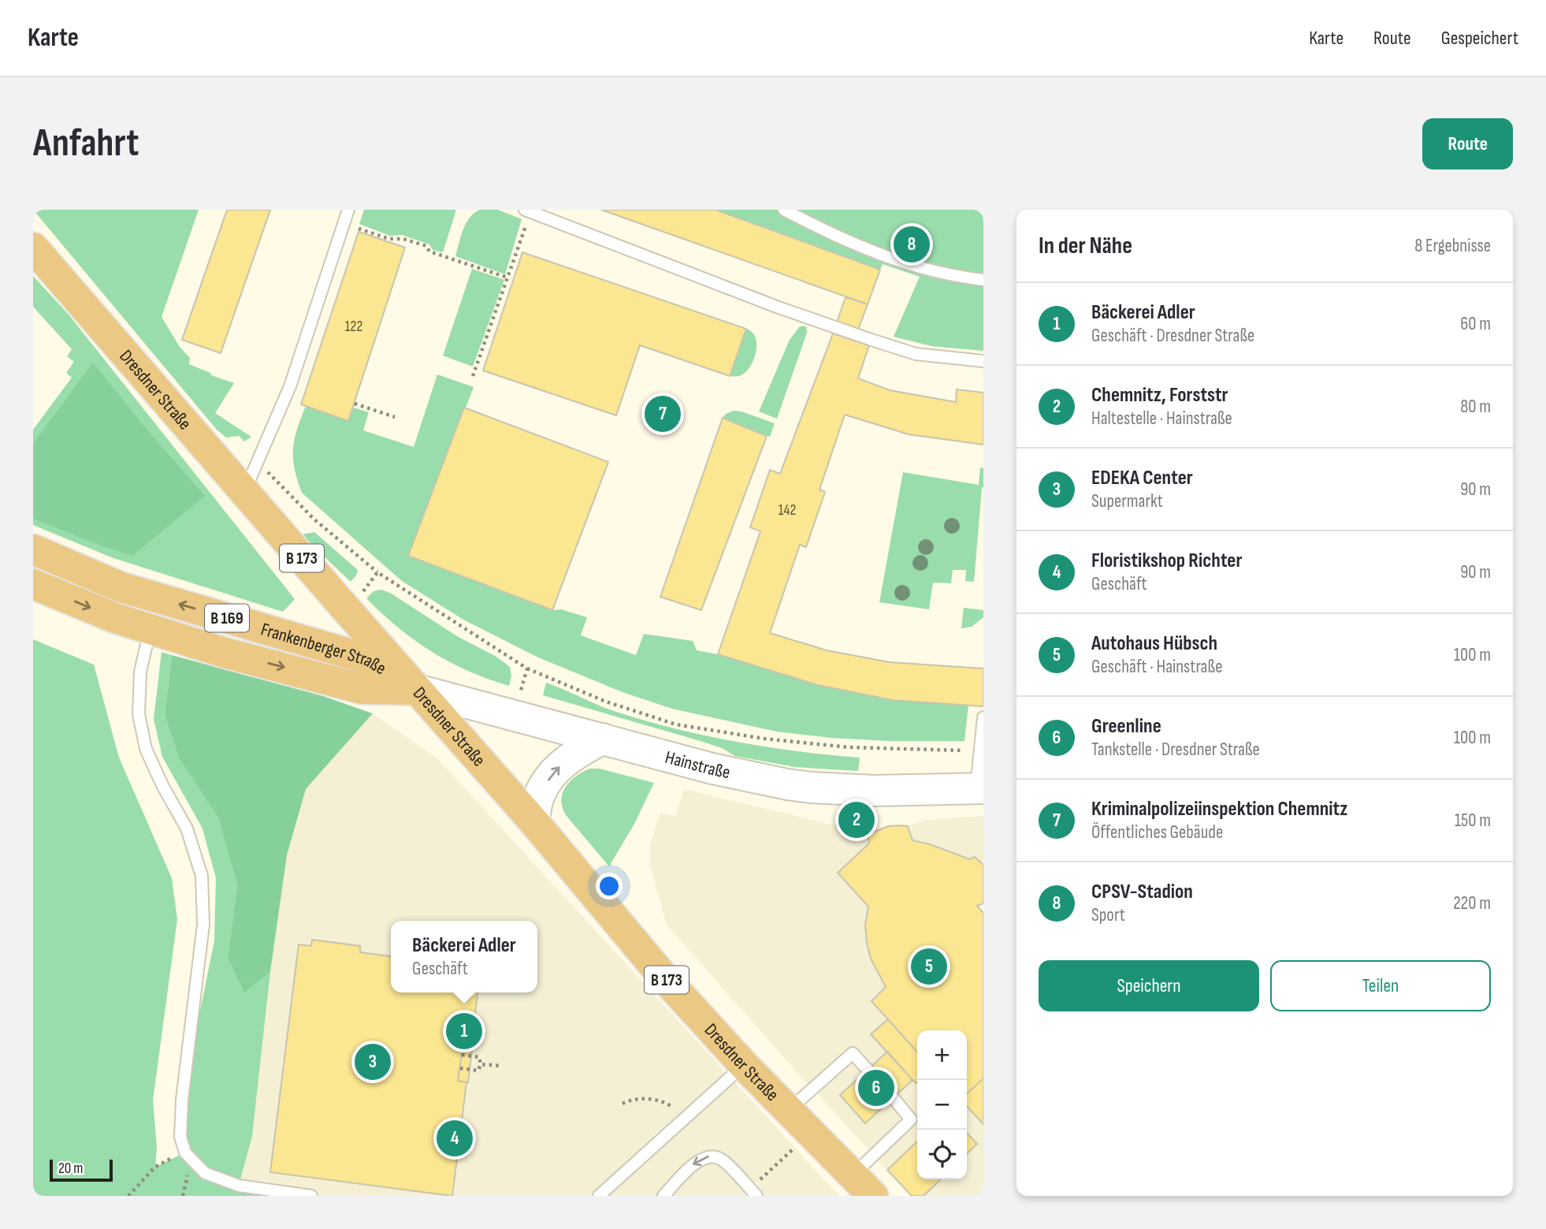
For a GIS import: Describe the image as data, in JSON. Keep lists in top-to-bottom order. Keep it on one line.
{"streets":{"main road":["Dresdner Straße","B 173","B 169","Frankenberger Straße","Hainstraße"]},"crossings":[["Dresdner Straße","Frankenberger Straße"],["Dresdner Straße","Hainstraße"],["Frankenberger Straße","Hainstraße"]],"house_numbers":["122","142"],"scale_bar":"20 m","page":{"header":"Karte","nav":["Karte","Route","Gespeichert"],"buttons":["Route",["Speichern","Teilen"]],"title":"Anfahrt","heading":["In der Nähe","8 Ergebnisse"],"pins":["8","7","2","5","1","3","6","4"],"list":[{"mark":"1","name":"Bäckerei Adler","note":"Geschäft · Dresdner Straße","value":"60 m"},{"mark":"2","name":"Chemnitz, Forststr","note":"Haltestelle · Hainstraße","value":"80 m"},{"mark":"3","name":"EDEKA Center","note":"Supermarkt","value":"90 m"},{"mark":"4","name":"Floristikshop Richter","note":"Geschäft","value":"90 m"},{"mark":"5","name":"Autohaus Hübsch","note":"Geschäft · Hainstraße","value":"100 m"},{"mark":"6","name":"Greenline","note":"Tankstelle · Dresdner Straße","value":"100 m"},{"mark":"7","name":"Kriminalpolizeiinspektion Chemnitz","note":"Öffentliches Gebäude","value":"150 m"},{"mark":"8","name":"CPSV-Stadion","note":"Sport","value":"220 m"}],"popup":["Bäckerei Adler","Geschäft"],"map_buttons":["+","−"],"scale":"20 m"}}
